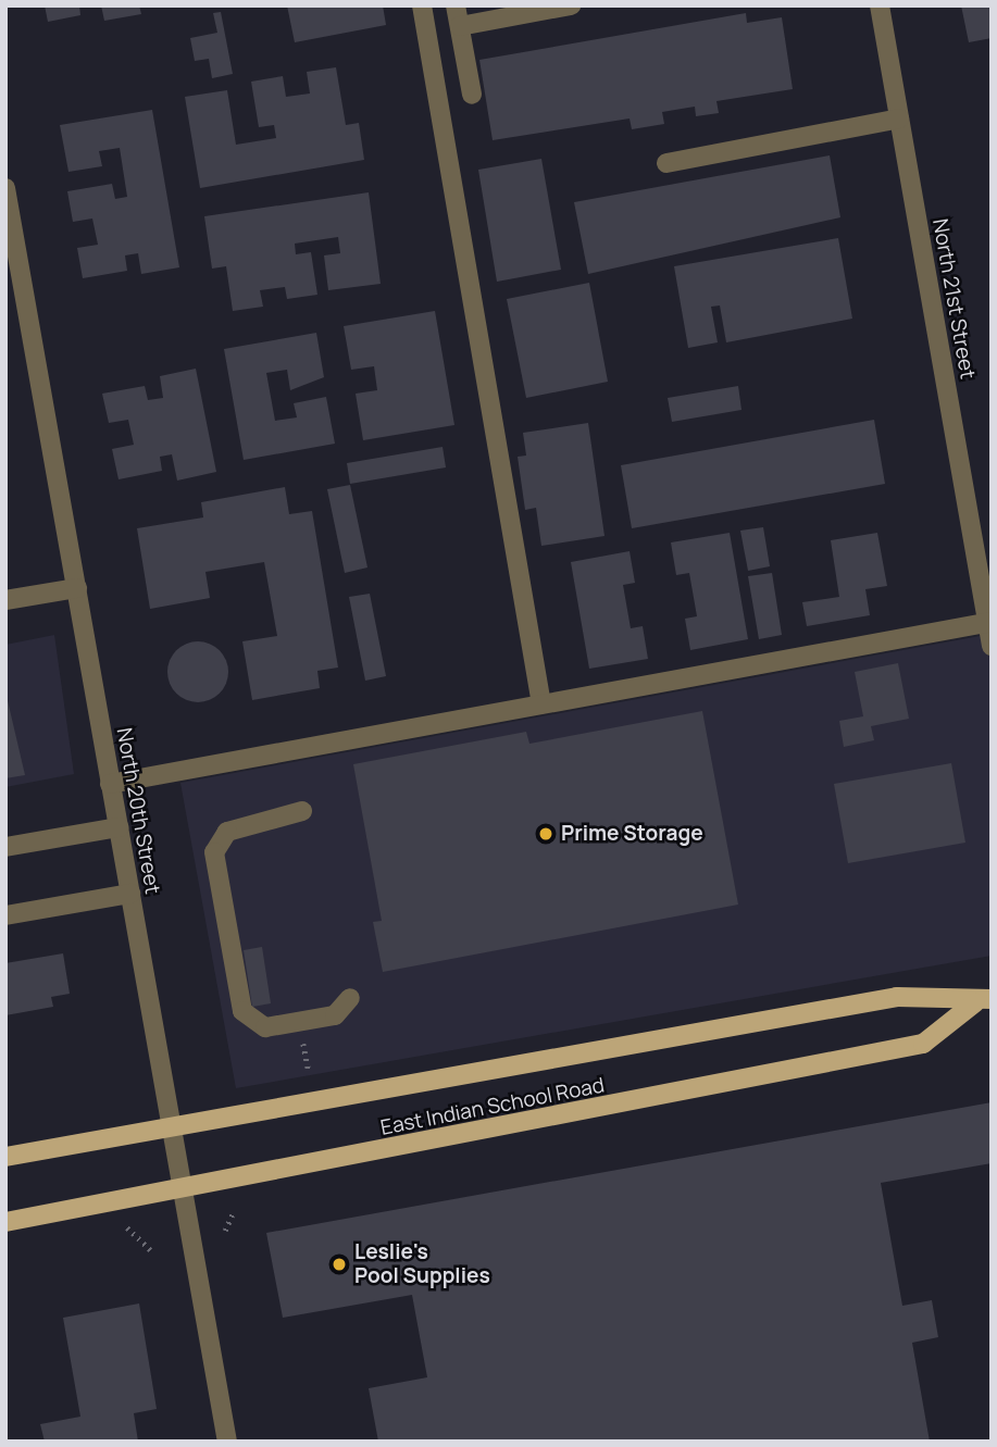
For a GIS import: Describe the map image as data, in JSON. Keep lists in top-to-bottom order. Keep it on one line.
{"streets":{"main road":["East Indian School Road"],"street":["North 21st Street","North 20th Street"]},"crossings":[["North 20th Street","East Indian School Road"]],"places":["Prime Storage","Leslie's Pool Supplies"]}
